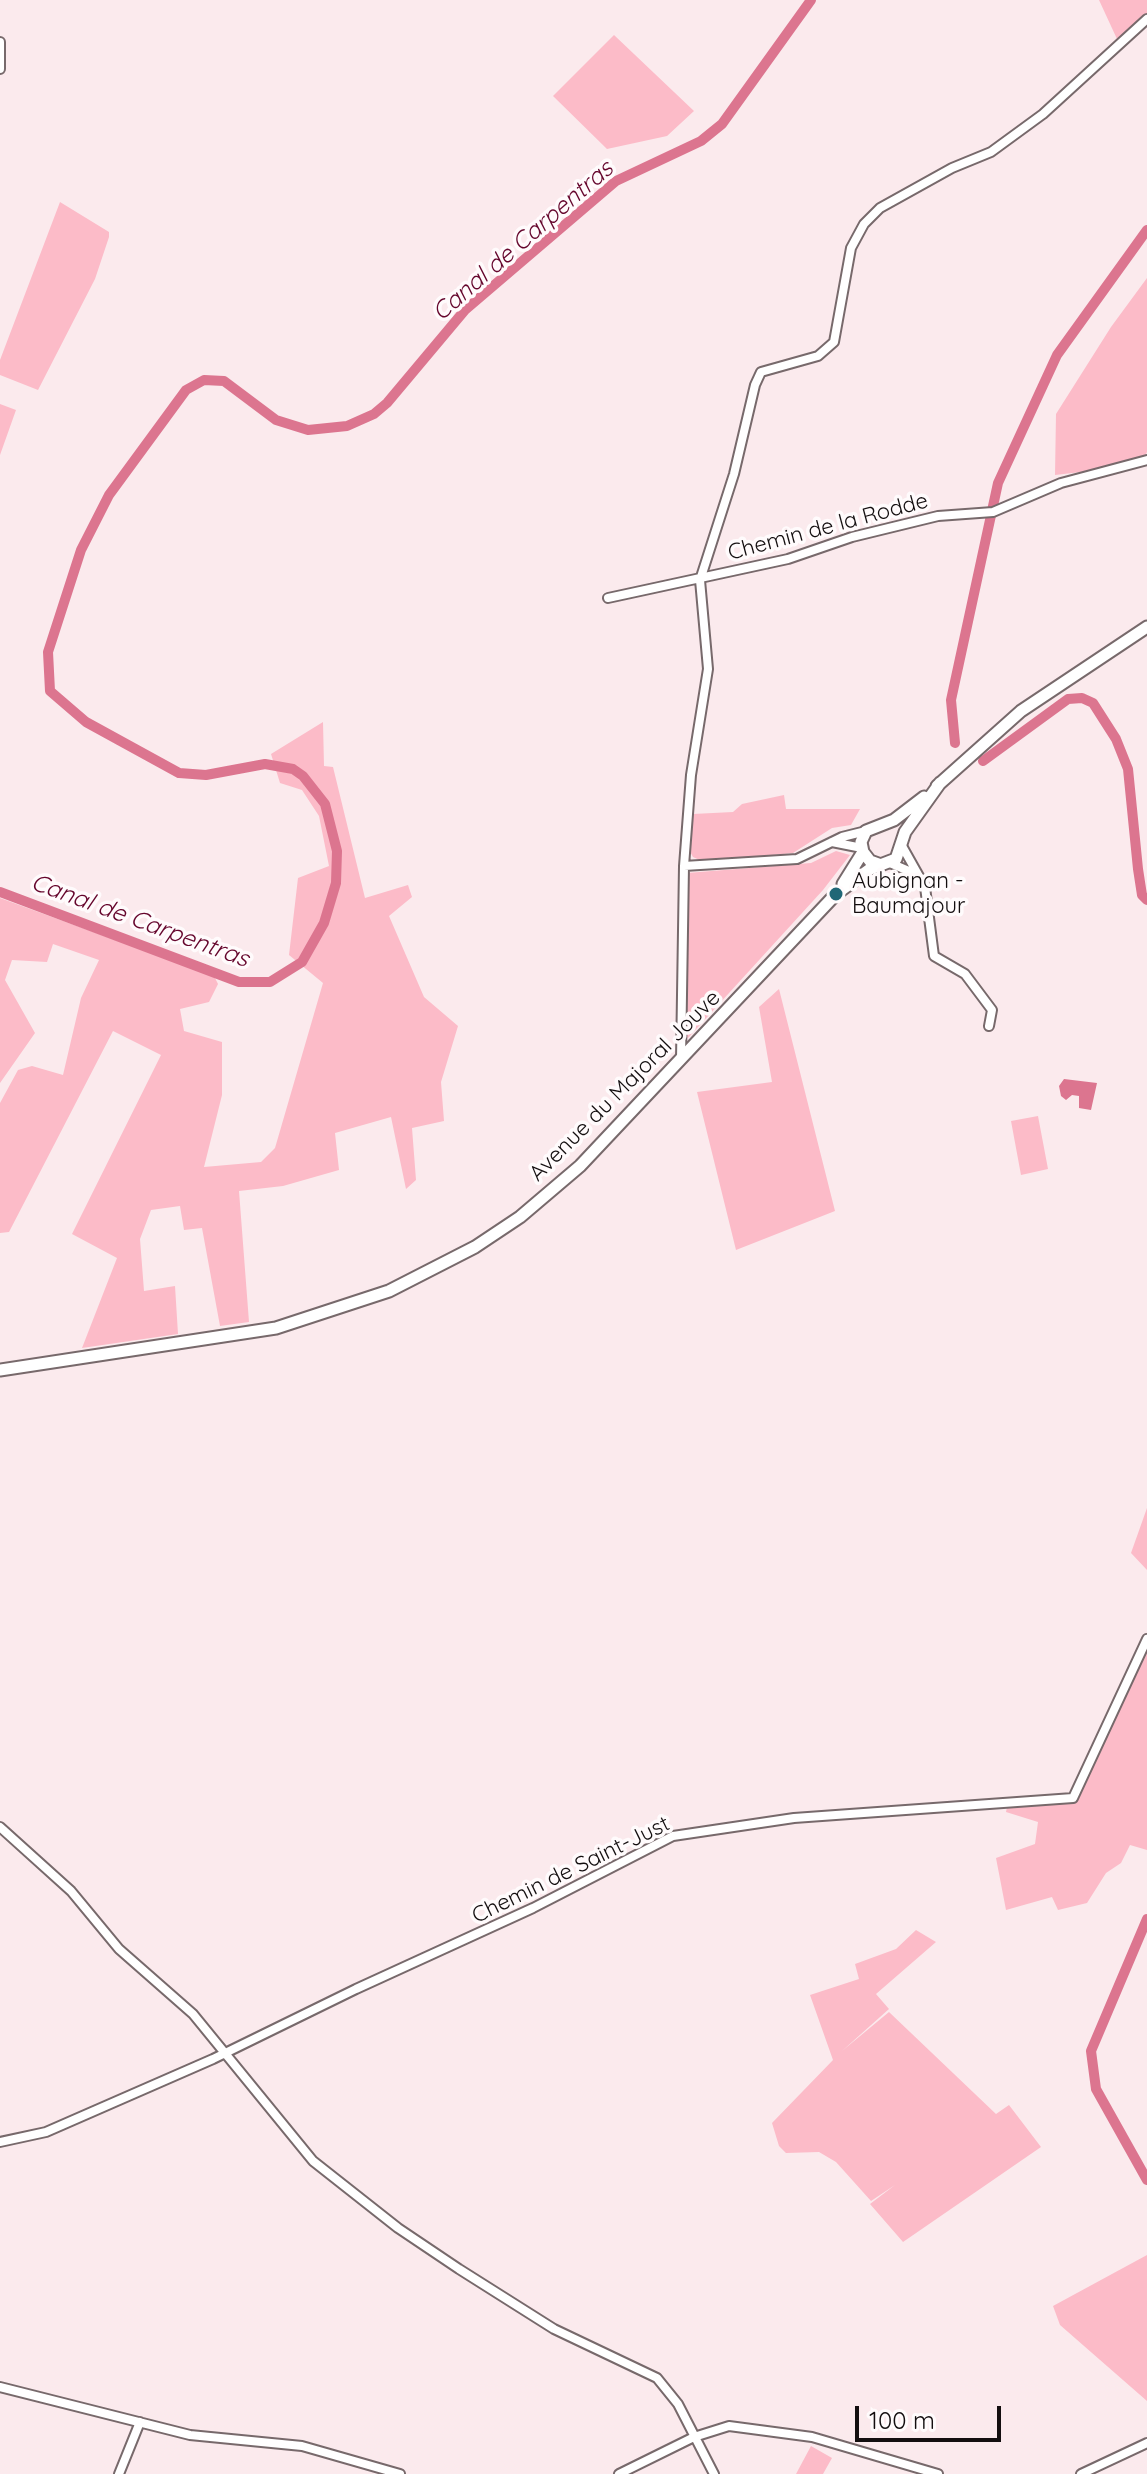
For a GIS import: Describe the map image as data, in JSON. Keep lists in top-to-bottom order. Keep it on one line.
{"streets":{"main road":["Avenue du Majoral Jouve"],"street":["Chemin de la Rodde","Chemin de Saint-Just"]},"water":["Canal de Carpentras"],"places":["Aubignan - Baumajour"],"scale_bar":"100 m"}
